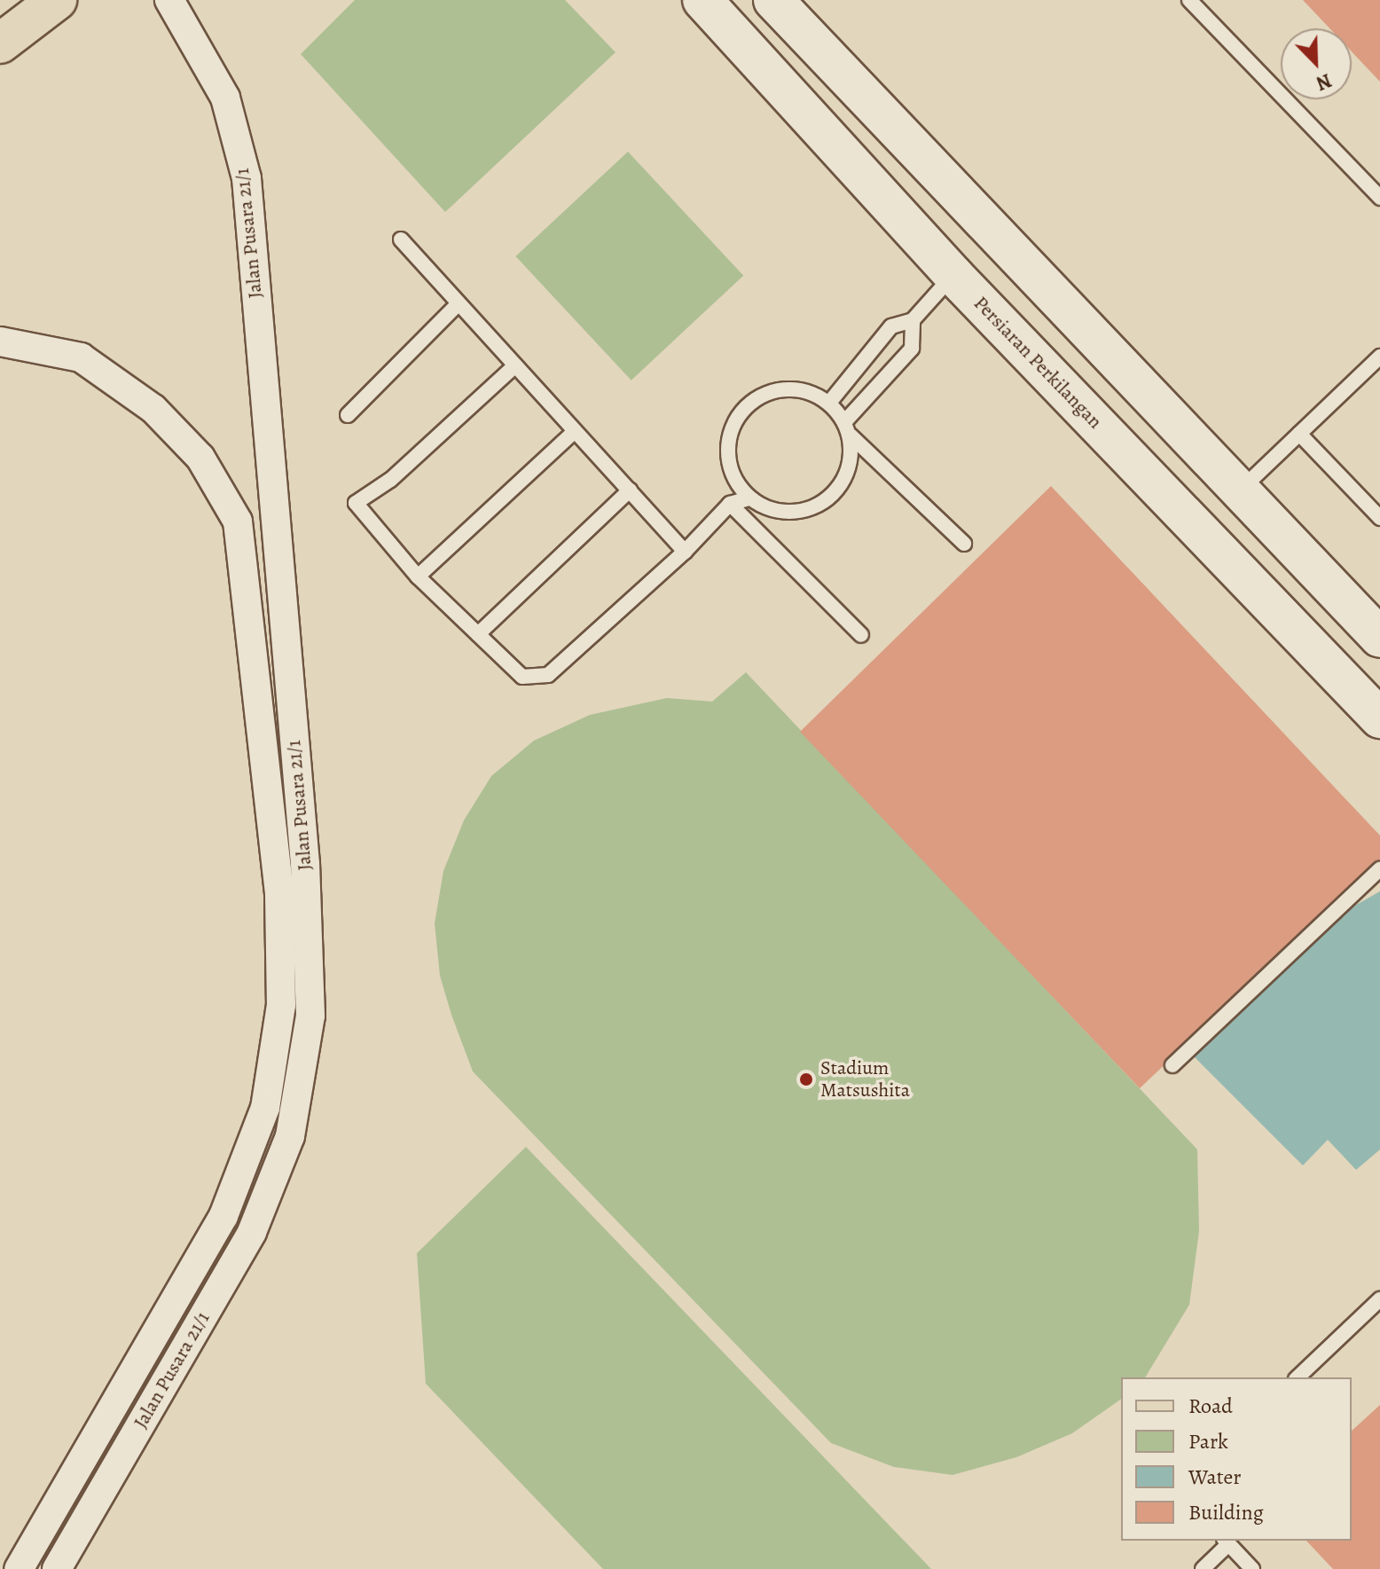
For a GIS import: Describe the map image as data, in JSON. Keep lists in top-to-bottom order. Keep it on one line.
{"streets":{"main road":["Persiaran Perkilangan"],"street":["Jalan Pusara 21/1"]},"places":["Stadium Matsushita"],"legend":["Road","Park","Water","Building"],"north":"bottom right"}
